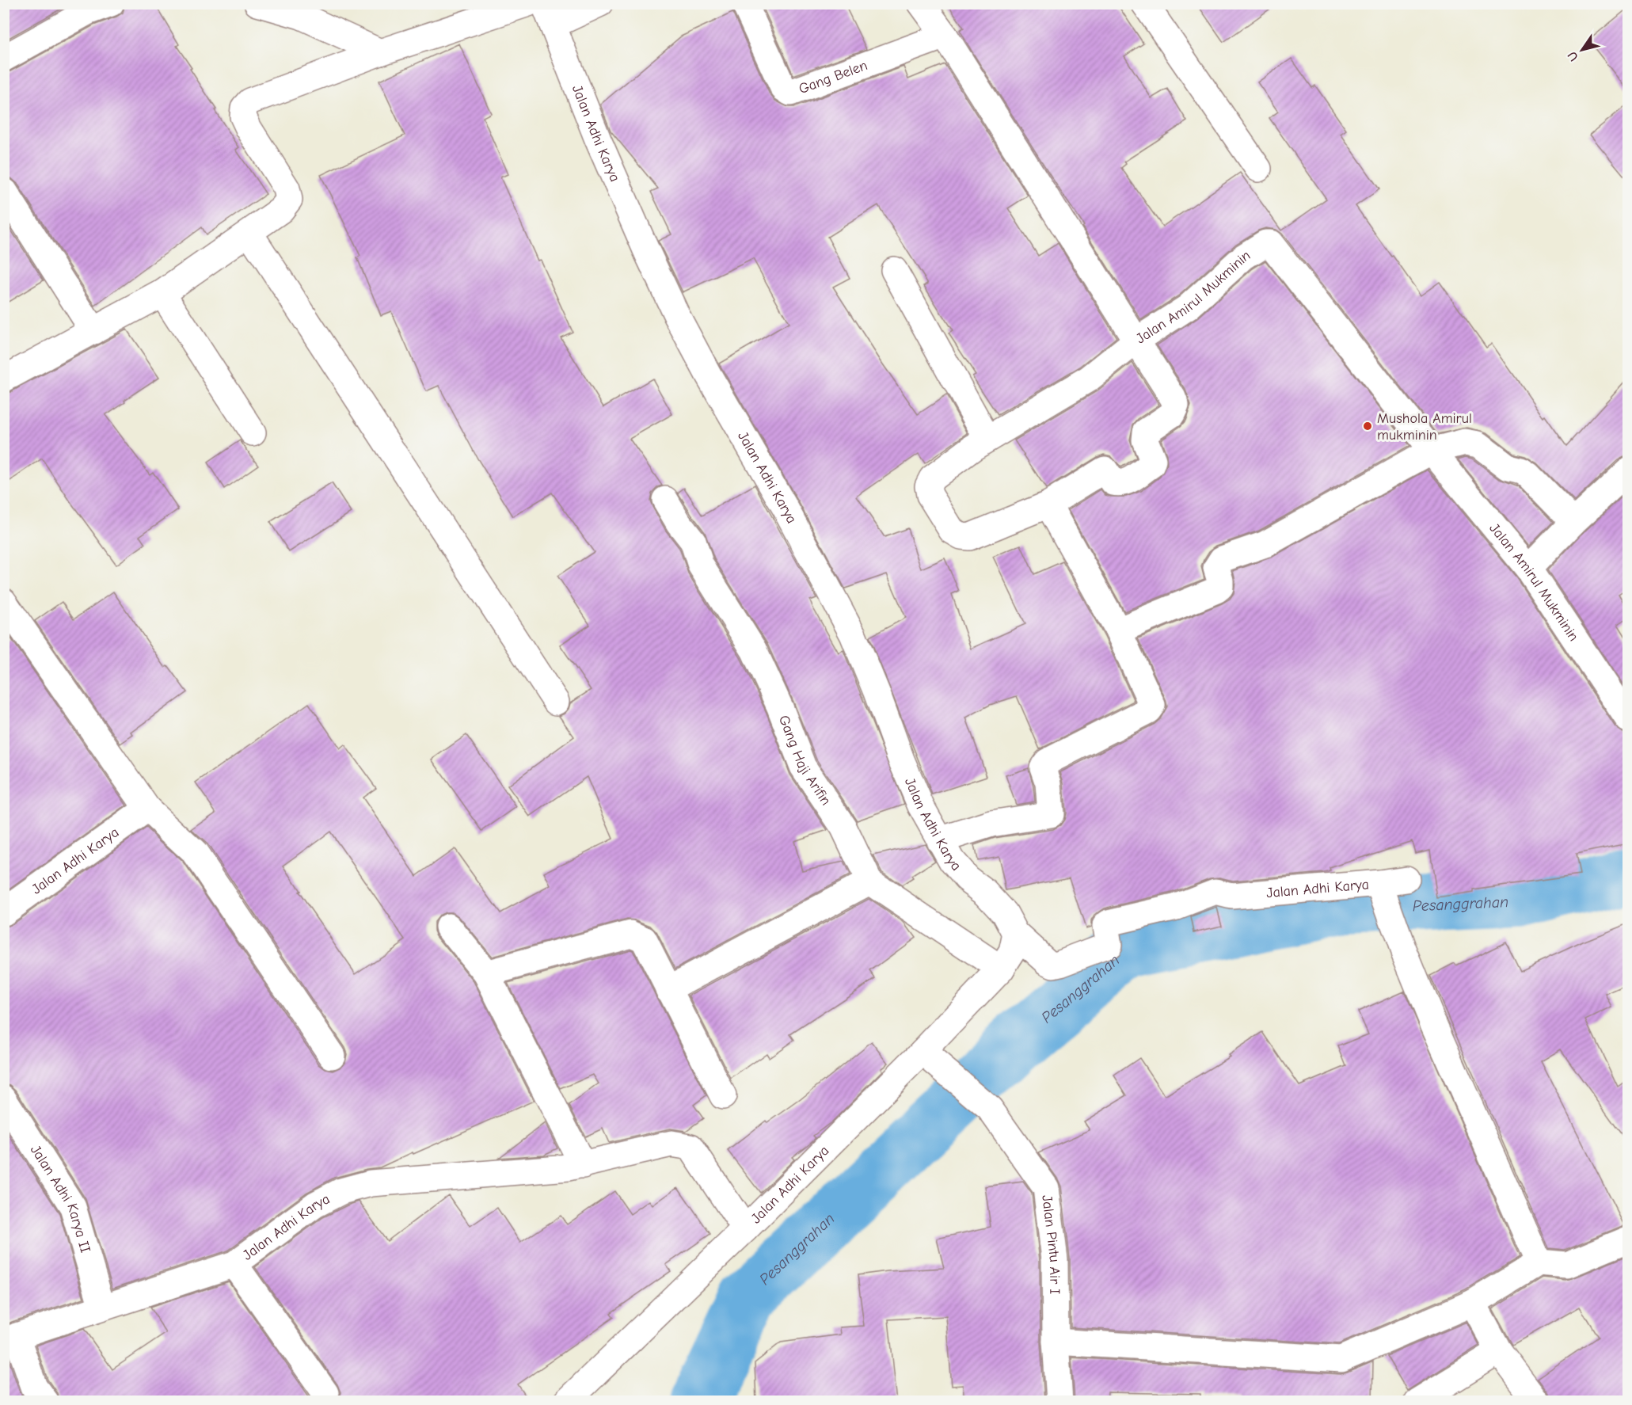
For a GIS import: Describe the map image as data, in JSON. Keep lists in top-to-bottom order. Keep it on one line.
{"streets":{"street":["Gang Belen","Jalan Adhi Karya","Jalan Amirul Mukminin","Gang Haji Arifin","Jalan Adhi Karya II","Jalan Pintu Air I"]},"crossings":[["Jalan Adhi Karya","Jalan Adhi Karya II"],["Jalan Adhi Karya","Jalan Pintu Air I"]],"water":["Pesanggrahan"],"places":["Mushola Amirul mukminin"],"north":"bottom left"}
